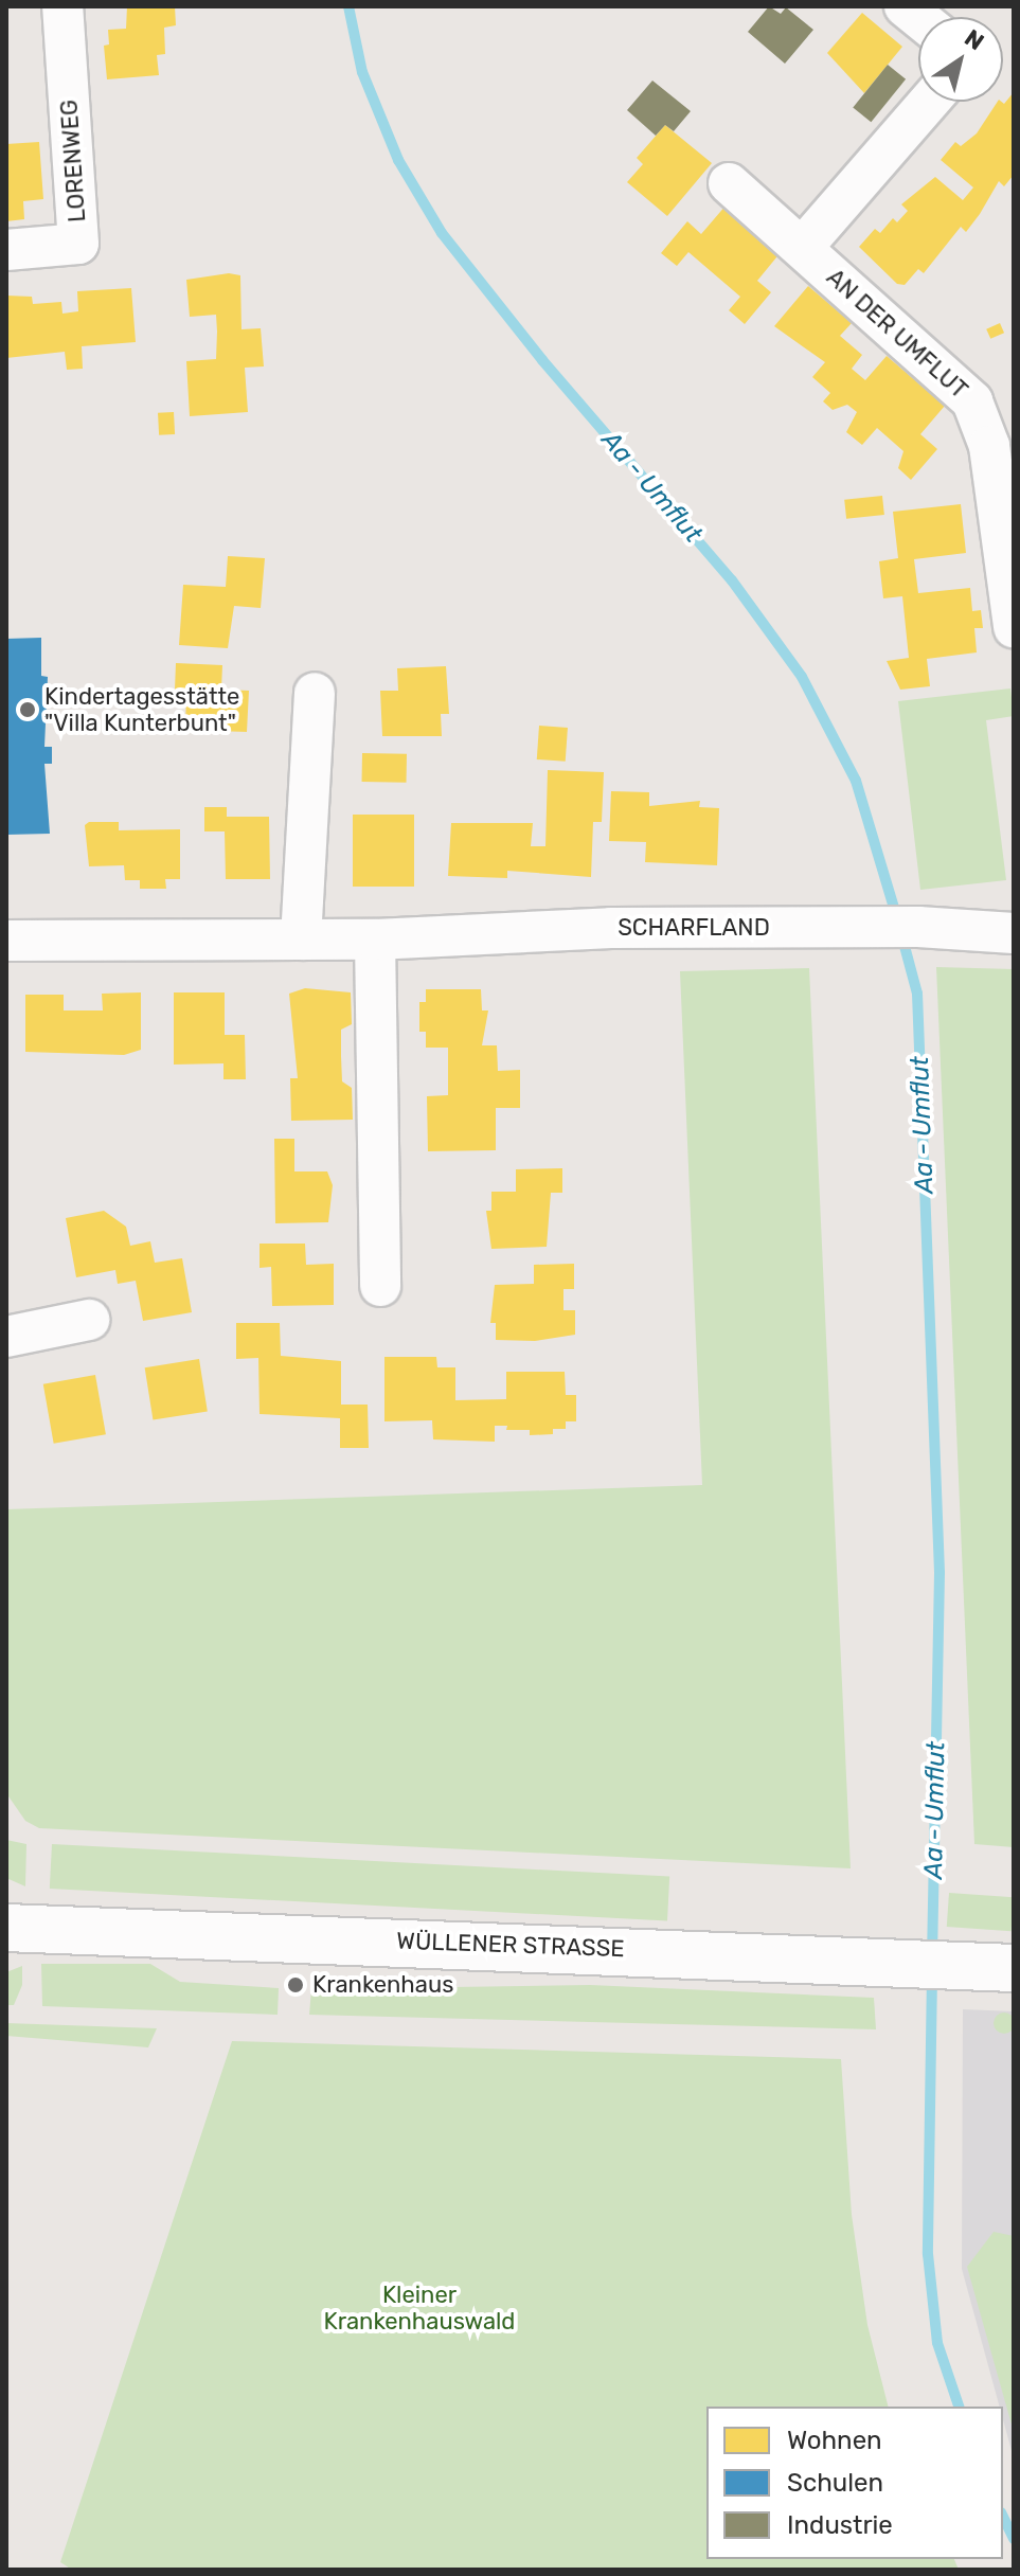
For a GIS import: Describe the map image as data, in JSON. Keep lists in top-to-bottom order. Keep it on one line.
{"streets":{"main road":["WÜLLENER STRASSE"],"street":["LORENWEG","AN DER UMFLUT","SCHARFLAND"]},"water":["Aa - Umflut"],"parks":["Kleiner Krankenhauswald"],"places":["Kindertagesstätte \"Villa Kunterbunt\"","Krankenhaus"],"legend":["Wohnen","Schulen","Industrie"],"north":"top right"}
